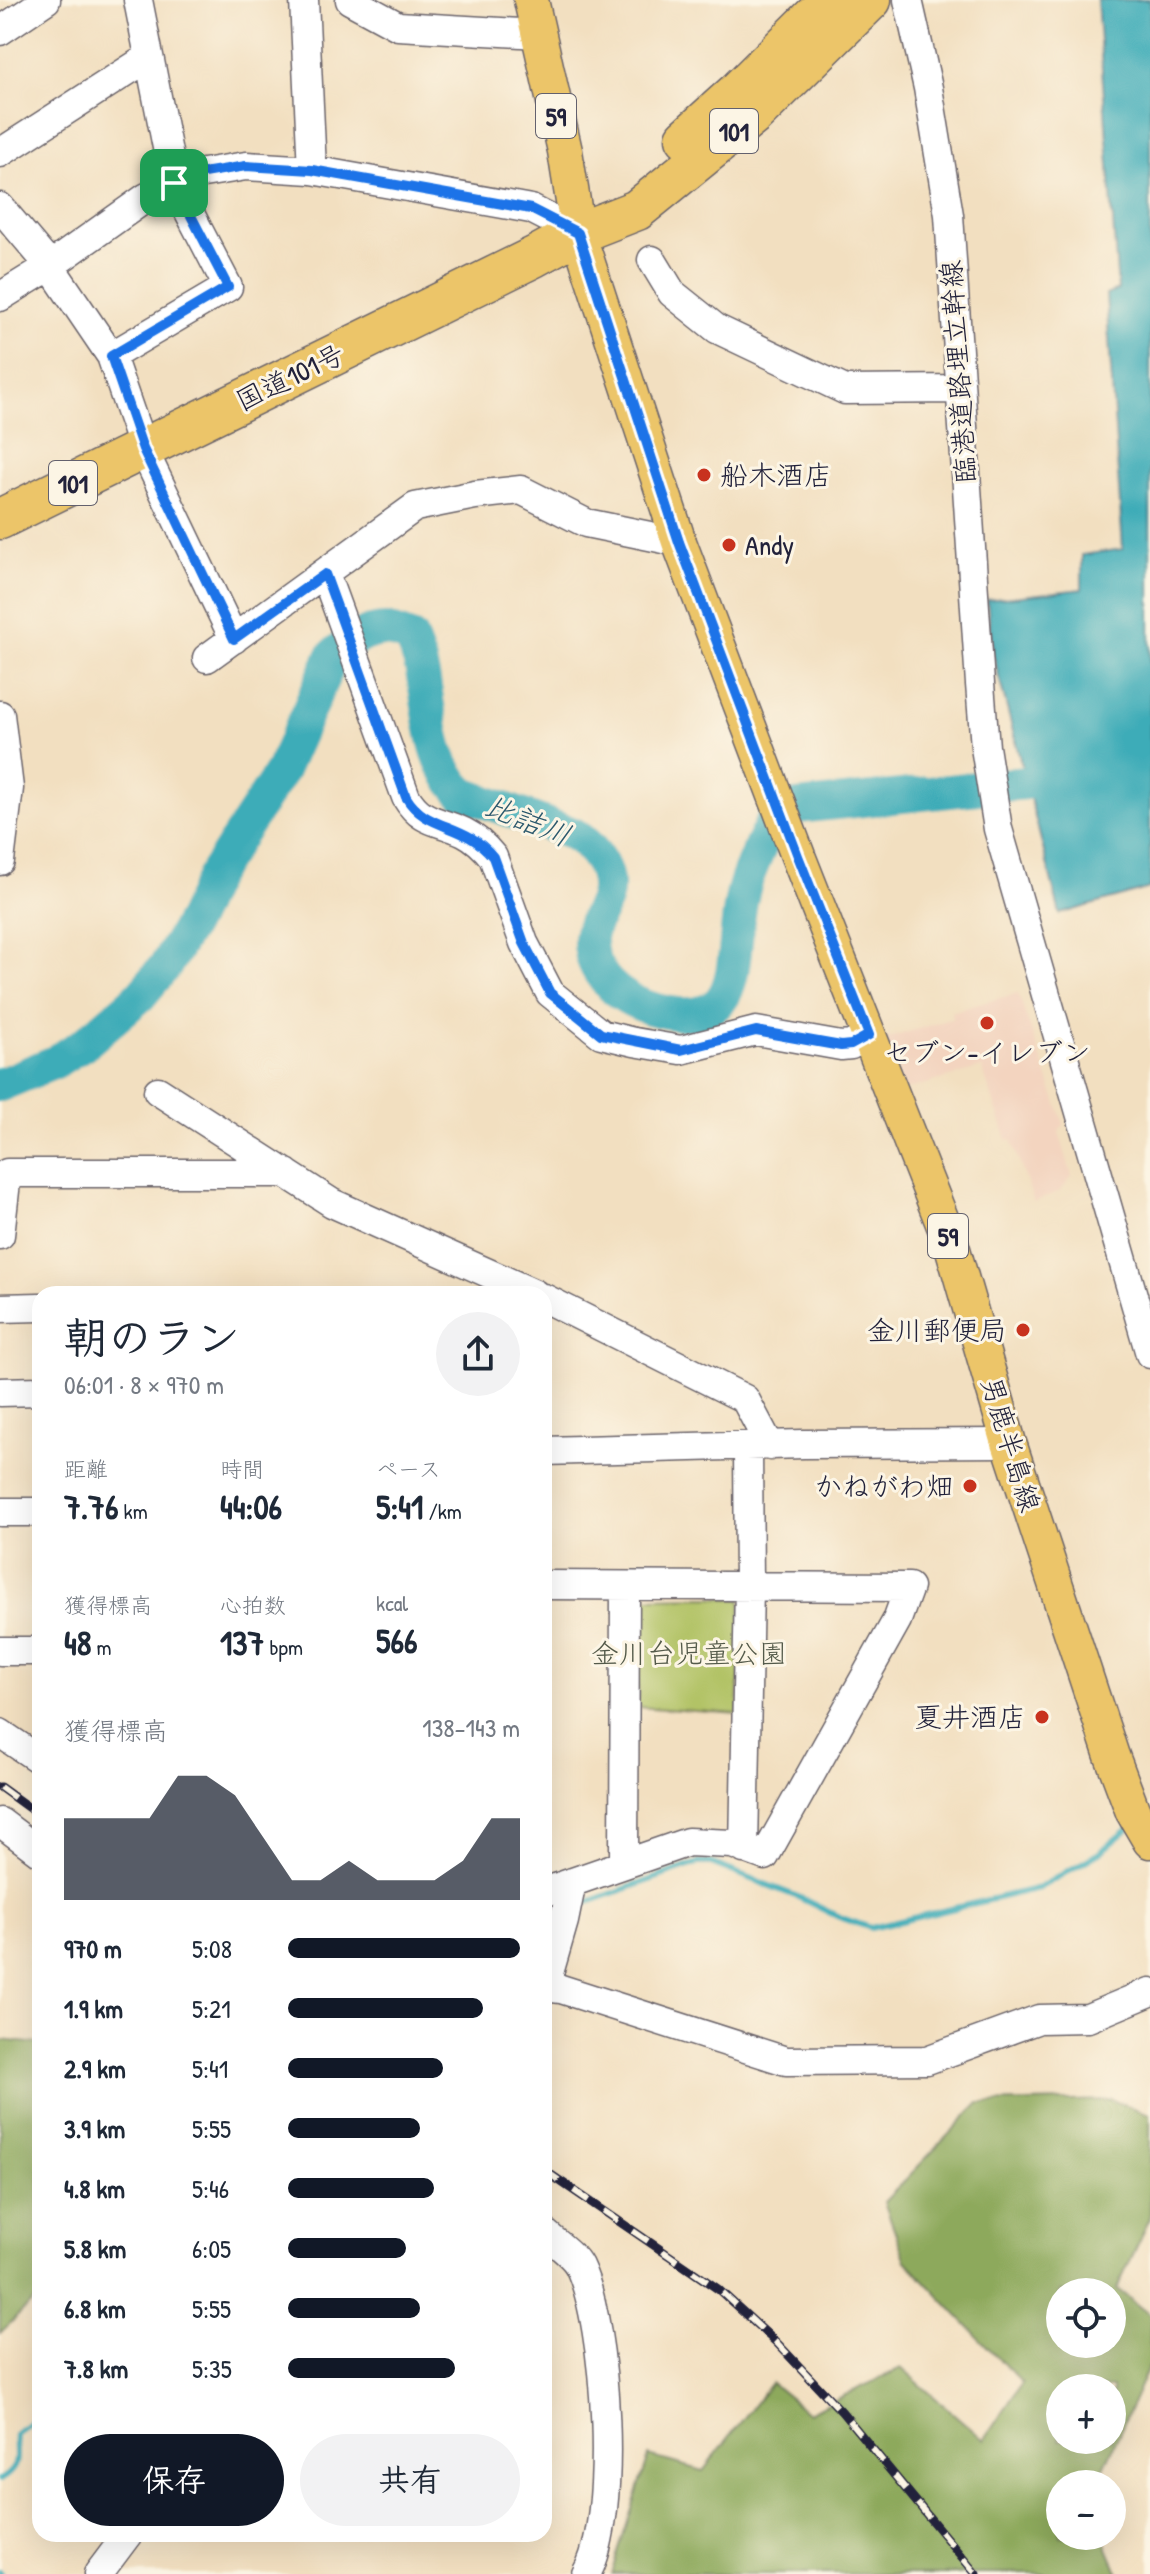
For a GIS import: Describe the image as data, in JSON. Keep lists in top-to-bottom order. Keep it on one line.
{"streets":{"highway":["101","国道101号"],"main road":["59","男鹿半島線"],"street":["臨港道路埋立幹線"]},"crossings":[["国道101号","男鹿半島線"]],"water":["比詰川"],"parks":["金川台児童公園"],"places":["船木酒店","Andy","セブン-イレブン","金川郵便局","かねがわ畑","夏井酒店"],"page":{"heading":["朝のラン","06:01 · 8 × 970 m"],"stats":[["距離","7.76 km"],["時間","44:06"],["ペース","5:41 /km"],["獲得標高","48 m"],["心拍数","137 bpm"],["kcal","566"]],"chart":["獲得標高","138–143 m"],"list":[{"name":"970 m","note":"5:08"},{"name":"1.9 km","note":"5:21"},{"name":"2.9 km","note":"5:41"},{"name":"3.9 km","note":"5:55"},{"name":"4.8 km","note":"5:46"},{"name":"5.8 km","note":"6:05"},{"name":"6.8 km","note":"5:55"},{"name":"7.8 km","note":"5:35"}],"map_buttons":["+","−"],"buttons":["保存","共有"]}}
